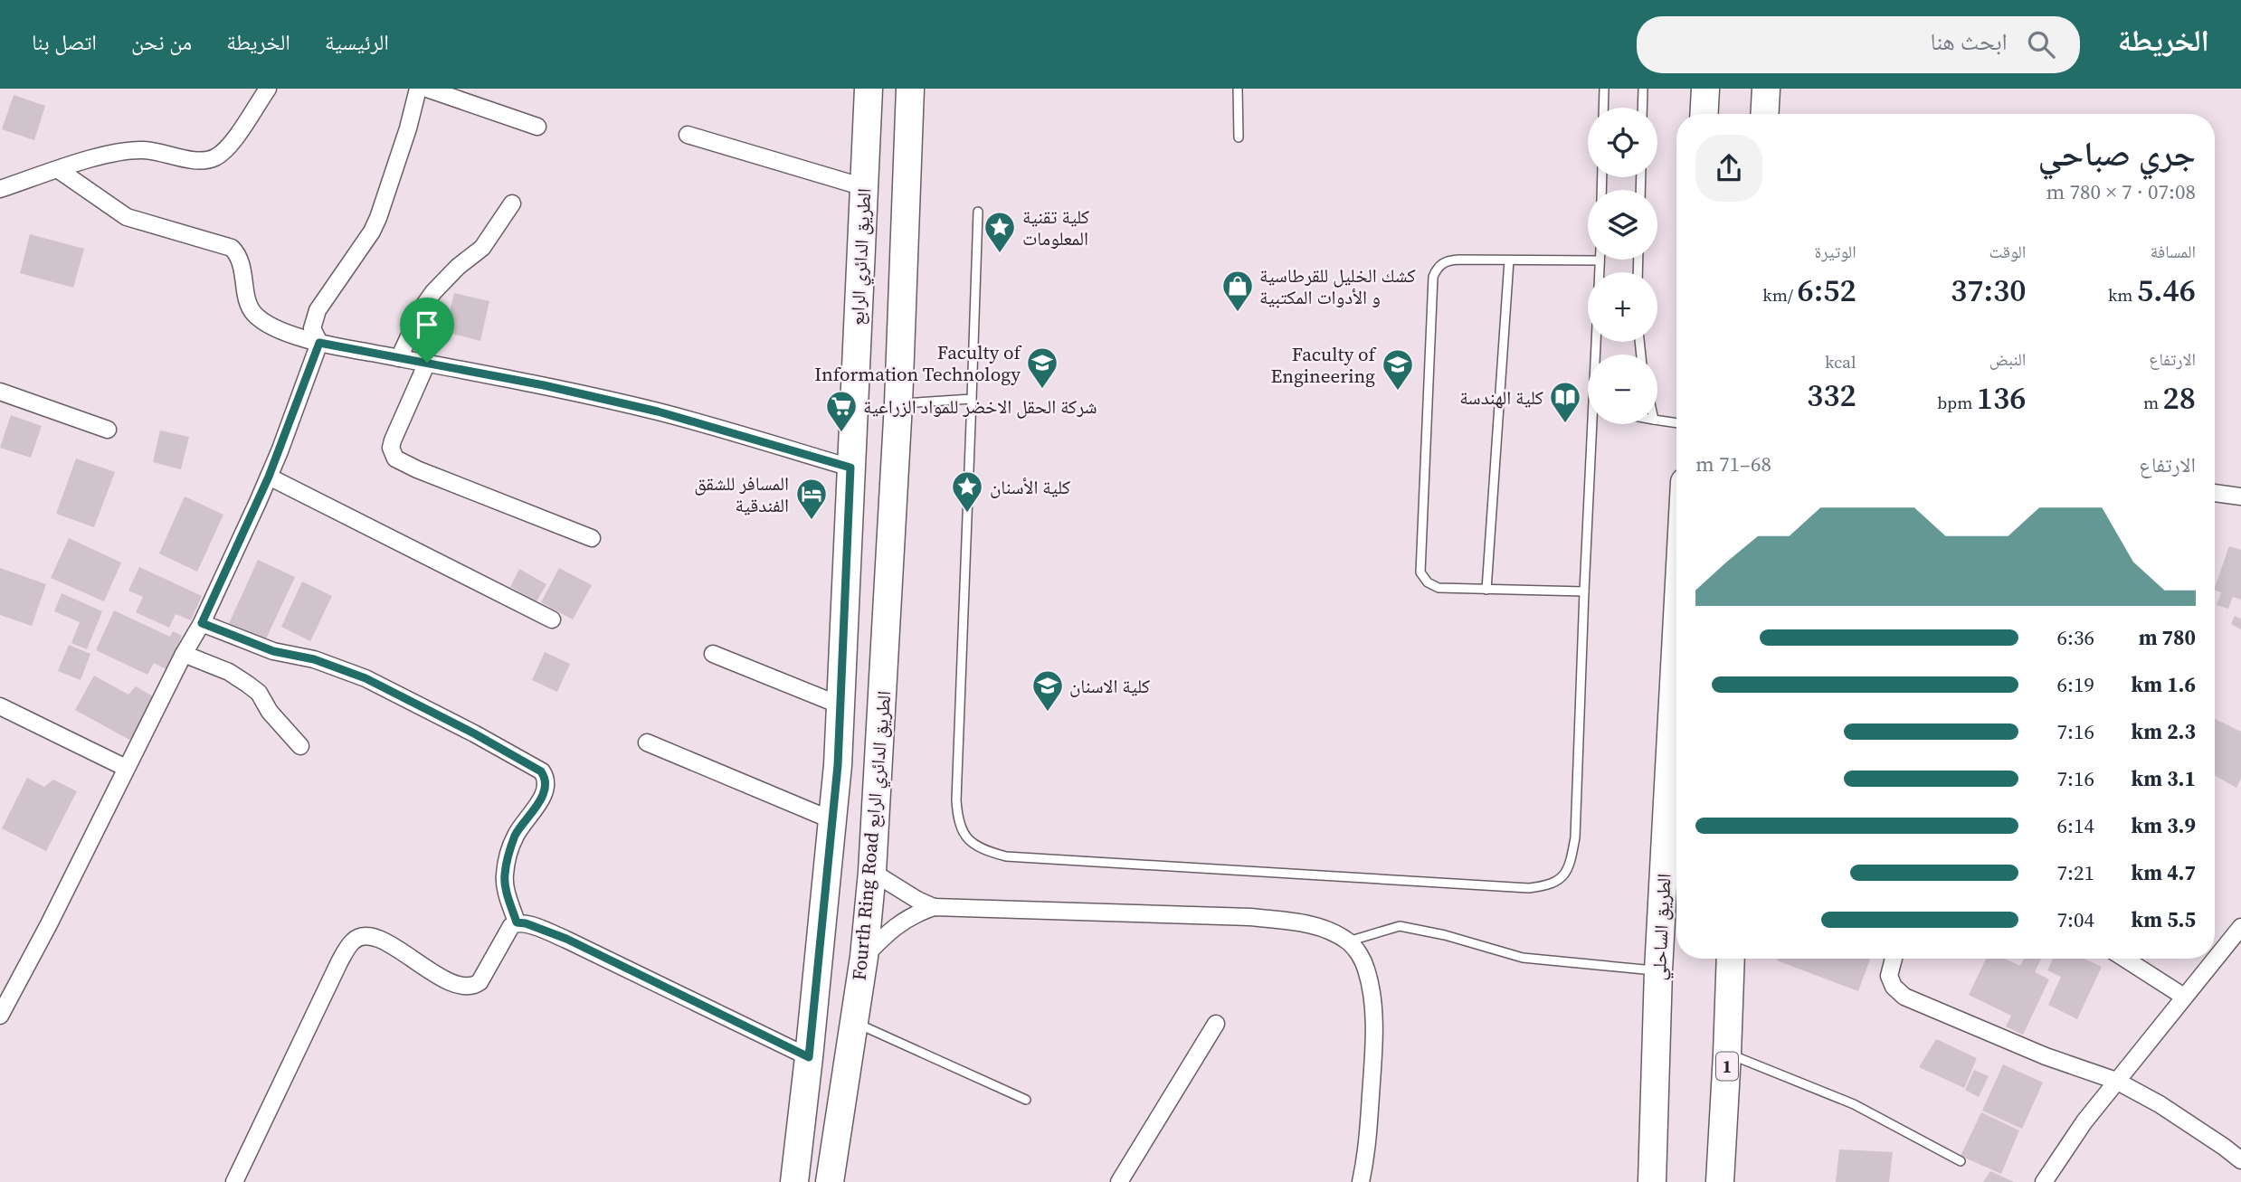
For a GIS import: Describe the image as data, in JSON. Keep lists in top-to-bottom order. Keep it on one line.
{"streets":{"main road":["الطريق الدائري الرابع","Fourth Ring Road الطريق الدائري الرابع","الطريق الساحلي","1"]},"places":{"place":["كلية تقنية المعلومات","كلية الأسنان"],"shop":["كشك الخليل للقرطاسية و الأدوات المكتبية"],"school or university":["Faculty of Information Technology","Faculty of Engineering","كلية الاسنان"],"library":["كلية الهندسة"],"supermarket":["شركة الحقل الاخضر للمواد الزراعية"],"hotel":["المسافر للشقق الفندقية"]},"page":{"header":"الخريطة","search":"ابحث هنا","nav":["الرئيسية","الخريطة","من نحن","اتصل بنا"],"map_buttons":["+","−"],"heading":["جري صباحي","07:08 · 7 × 780 m"],"stats":[["المسافة","5.46 km"],["الوقت","37:30"],["الوتيرة","6:52 /km"],["الارتفاع","28 m"],["النبض","136 bpm"],["kcal","332"]],"chart":["الارتفاع","68–71 m"],"list":[{"name":"780 m","note":"6:36"},{"name":"1.6 km","note":"6:19"},{"name":"2.3 km","note":"7:16"},{"name":"3.1 km","note":"7:16"},{"name":"3.9 km","note":"6:14"},{"name":"4.7 km","note":"7:21"},{"name":"5.5 km","note":"7:04"}]}}
